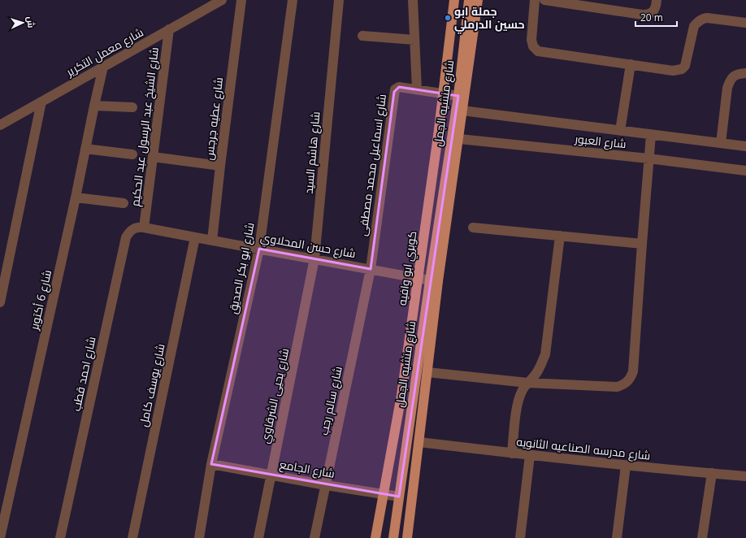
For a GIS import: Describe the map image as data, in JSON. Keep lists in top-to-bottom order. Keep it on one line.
{"streets":{"main road":["شارع منشيه الجمل","كوبري ابو وافيه"],"street":["شارع معمل التكرير","شارع عطيه جرجس","شارع الشيخ عبد الرسول عبد الحكيم","شارع العبور","شارع هاشم السيد","شارع اسماعيل محمد مصطفى","شارع حسن المحلاوي","شارع ابو بكر الصديق","شارع 6 أكتوبر","شارع احمد قطب","شارع يوسف كامل","شارع يحيى الشرقاوي","شارع سالم رجب","شارع مدرسه الصناعيه الثانويه","شارع الجامع"]},"crossings":[["شارع معمل التكرير","شارع الشيخ عبد الرسول عبد الحكيم"],["شارع معمل التكرير","شارع 6 أكتوبر"],["شارع منشيه الجمل","شارع العبور"],["شارع منشيه الجمل","شارع اسماعيل محمد مصطفى"],["شارع منشيه الجمل","شارع حسن المحلاوي"],["شارع منشيه الجمل","شارع مدرسه الصناعيه الثانويه"],["شارع منشيه الجمل","شارع الجامع"],["شارع عطيه جرجس","شارع حسن المحلاوي"],["شارع الشيخ عبد الرسول عبد الحكيم","شارع حسن المحلاوي"],["شارع الشيخ عبد الرسول عبد الحكيم","شارع احمد قطب"],["شارع هاشم السيد","شارع حسن المحلاوي"],["شارع هاشم السيد","شارع يحيى الشرقاوي"],["شارع اسماعيل محمد مصطفى","شارع حسن المحلاوي"],["شارع اسماعيل محمد مصطفى","شارع سالم رجب"],["شارع حسن المحلاوي","شارع ابو بكر الصديق"],["شارع حسن المحلاوي","شارع احمد قطب"],["شارع حسن المحلاوي","شارع يوسف كامل"],["شارع حسن المحلاوي","شارع يحيى الشرقاوي"],["شارع حسن المحلاوي","شارع سالم رجب"],["شارع ابو بكر الصديق","شارع الجامع"],["شارع يحيى الشرقاوي","شارع الجامع"],["شارع سالم رجب","شارع الجامع"]],"places":["جملة ابو حسين الدرملي"],"scale_bar":"20 m","north":"right"}
